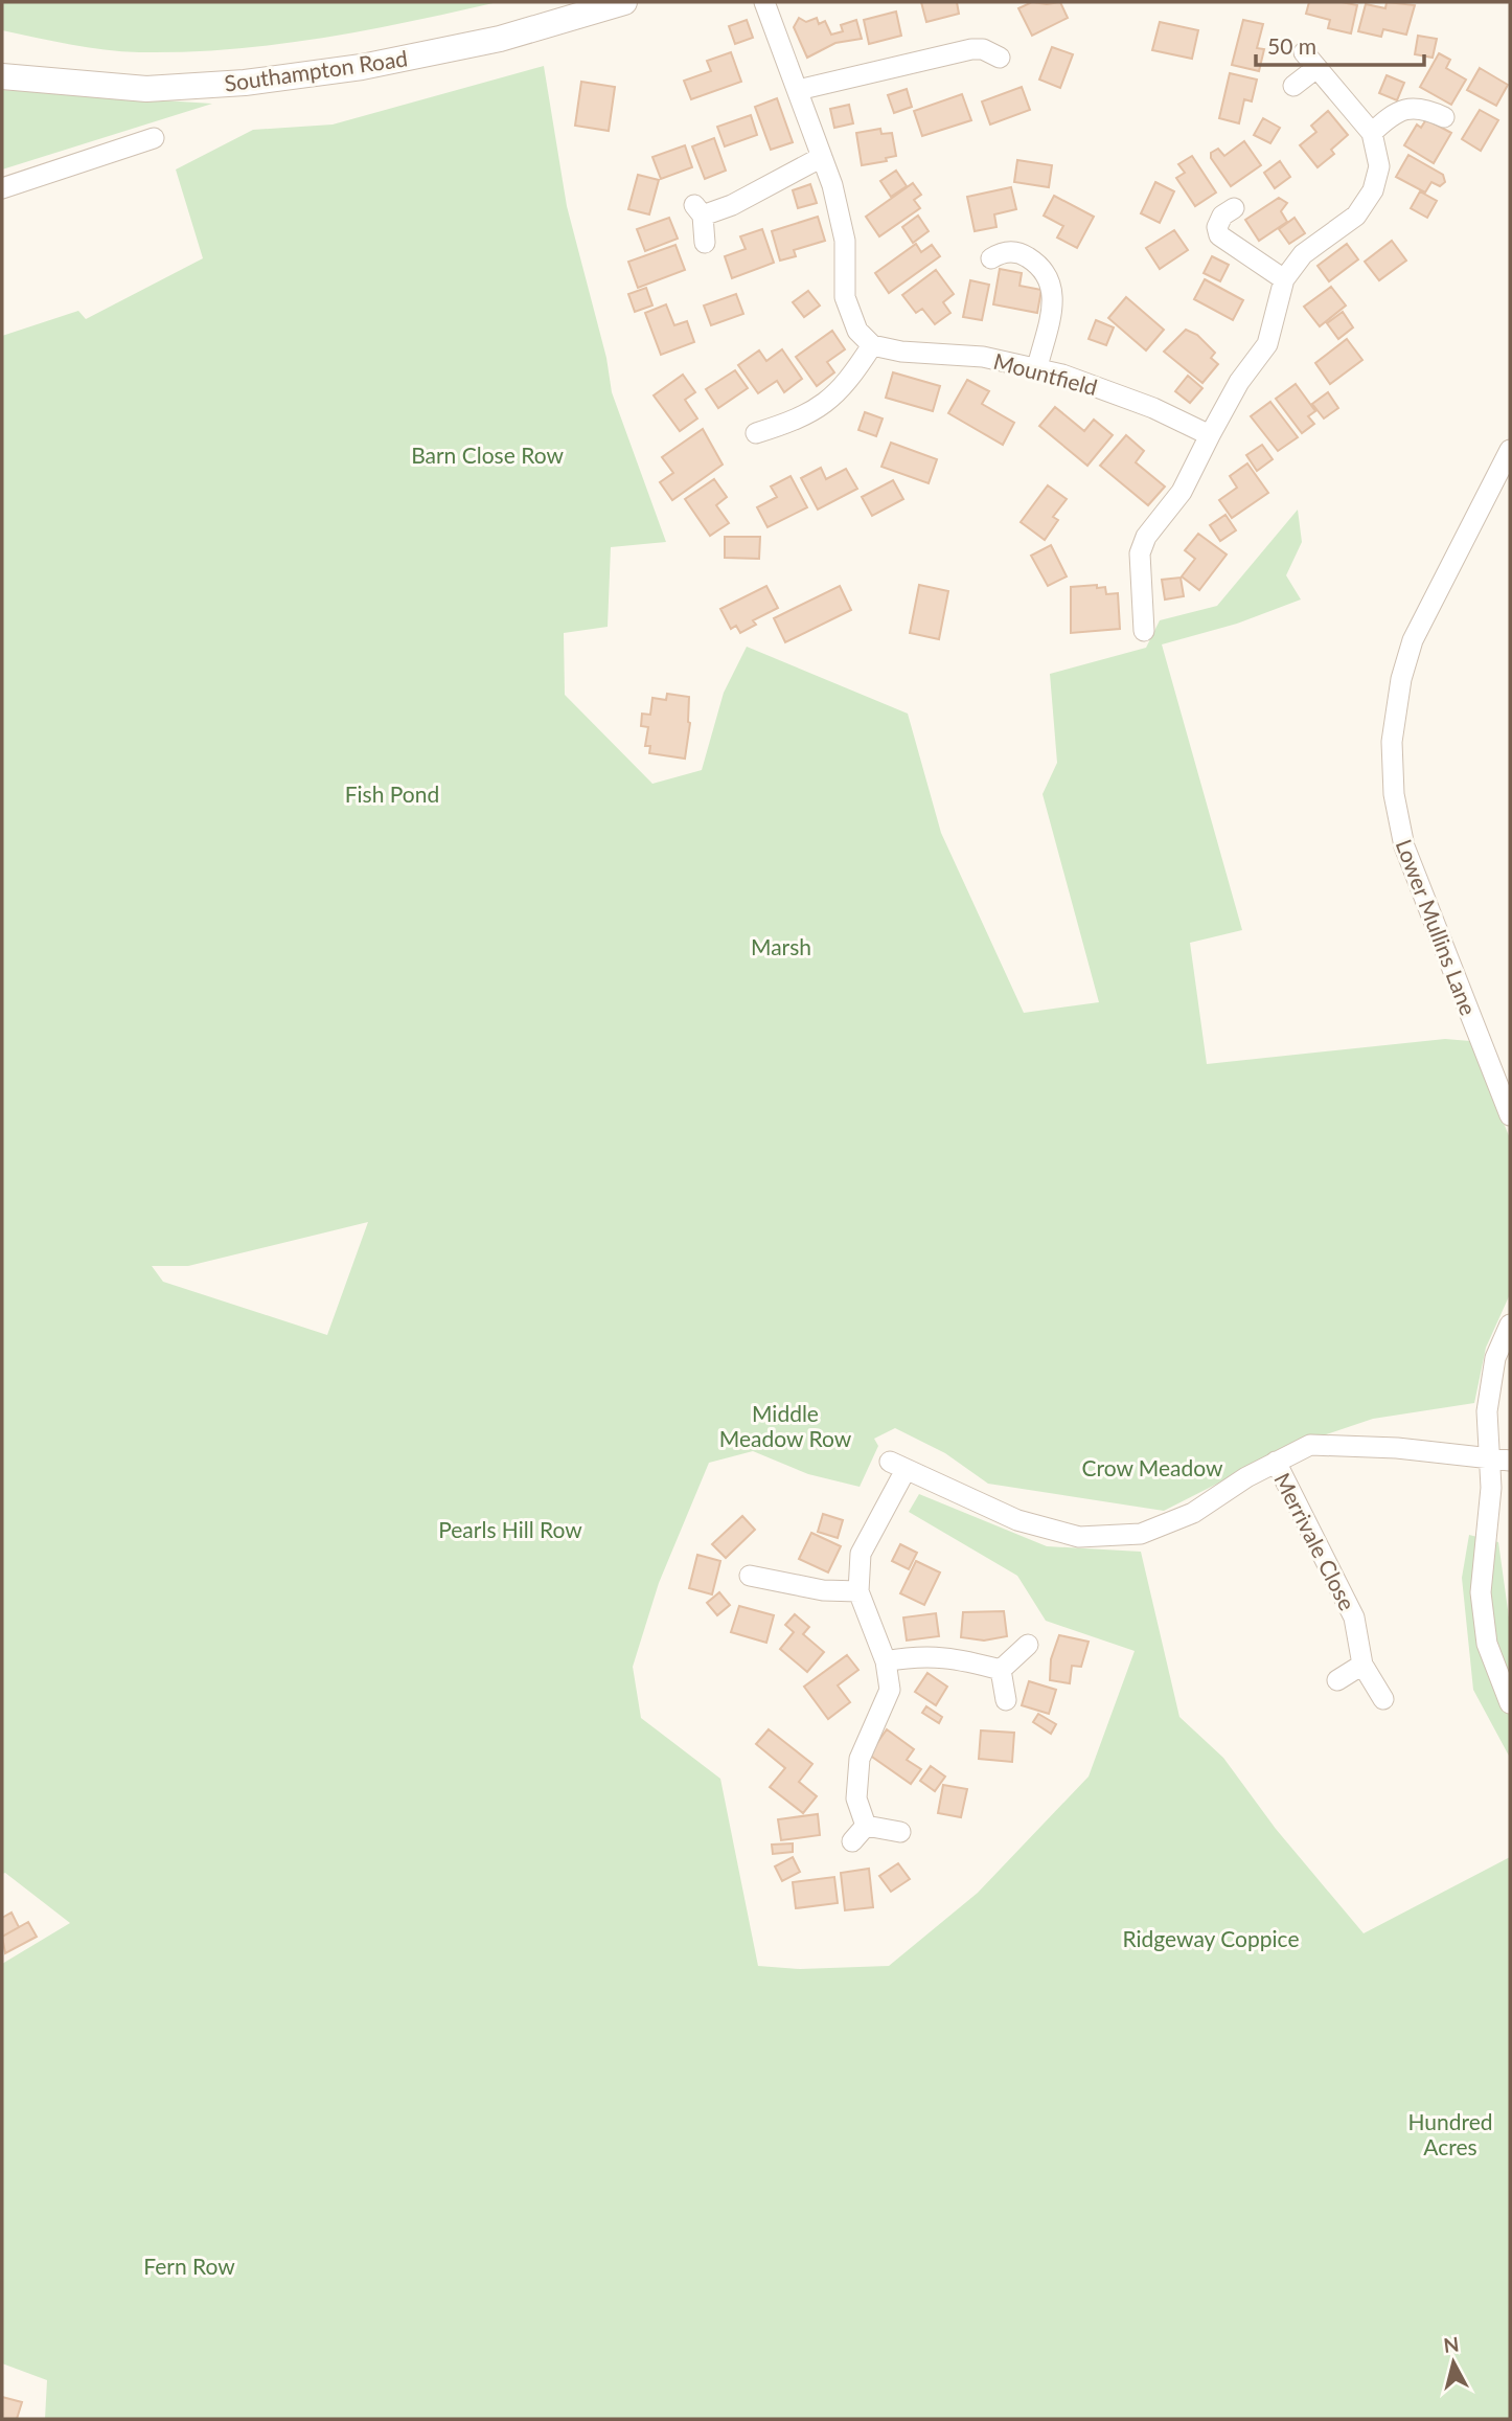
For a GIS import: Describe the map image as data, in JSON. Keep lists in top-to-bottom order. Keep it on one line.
{"streets":{"street":["Southampton Road","Mountfield","Lower Mullins Lane","Merrivale Close"]},"parks":["Barn Close Row","Fish Pond","Marsh","Middle Meadow Row","Crow Meadow","Pearls Hill Row","Ridgeway Coppice","Hundred Acres","Fern Row"],"scale_bar":"50 m","north":"top"}
